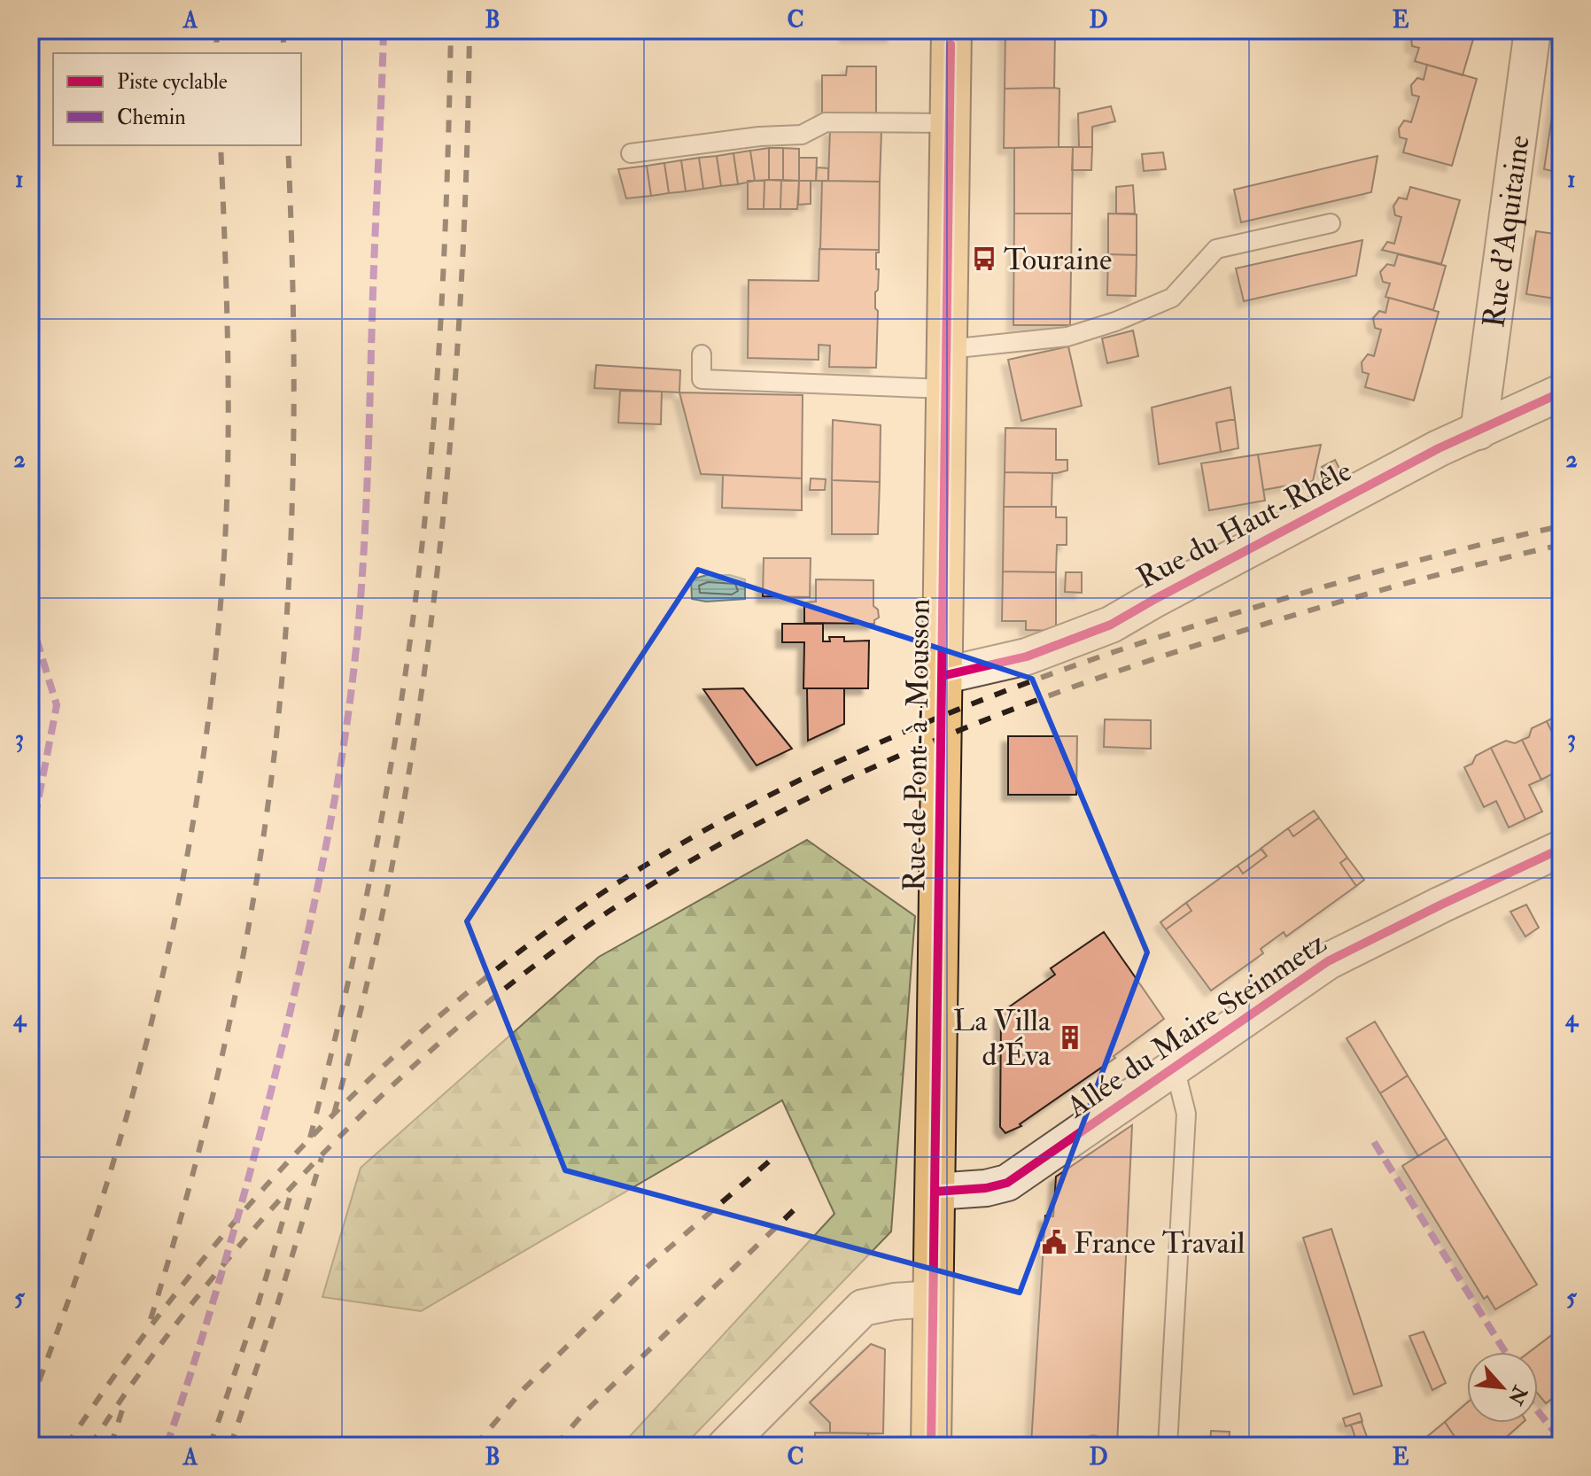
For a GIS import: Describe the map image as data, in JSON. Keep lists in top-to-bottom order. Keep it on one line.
{"streets":{"main road":["Rue de Pont-à-Mousson"],"street":["Rue d'Aquitaine","Rue du Haut-Rhêle","Allée du Maire Steinmetz"]},"crossings":[["Rue d'Aquitaine","Rue du Haut-Rhêle"],["Rue du Haut-Rhêle","Rue de Pont-à-Mousson"],["Rue de Pont-à-Mousson","Allée du Maire Steinmetz"]],"places":{"bus stop":["Touraine"],"building":["La Villa d'Éva"],"public building":["France Travail"]},"legend":["Piste cyclable","Chemin"],"north":"bottom right","grid":{"columns":["A","B","C","D","E"],"rows":["1","2","3","4","5"]}}
